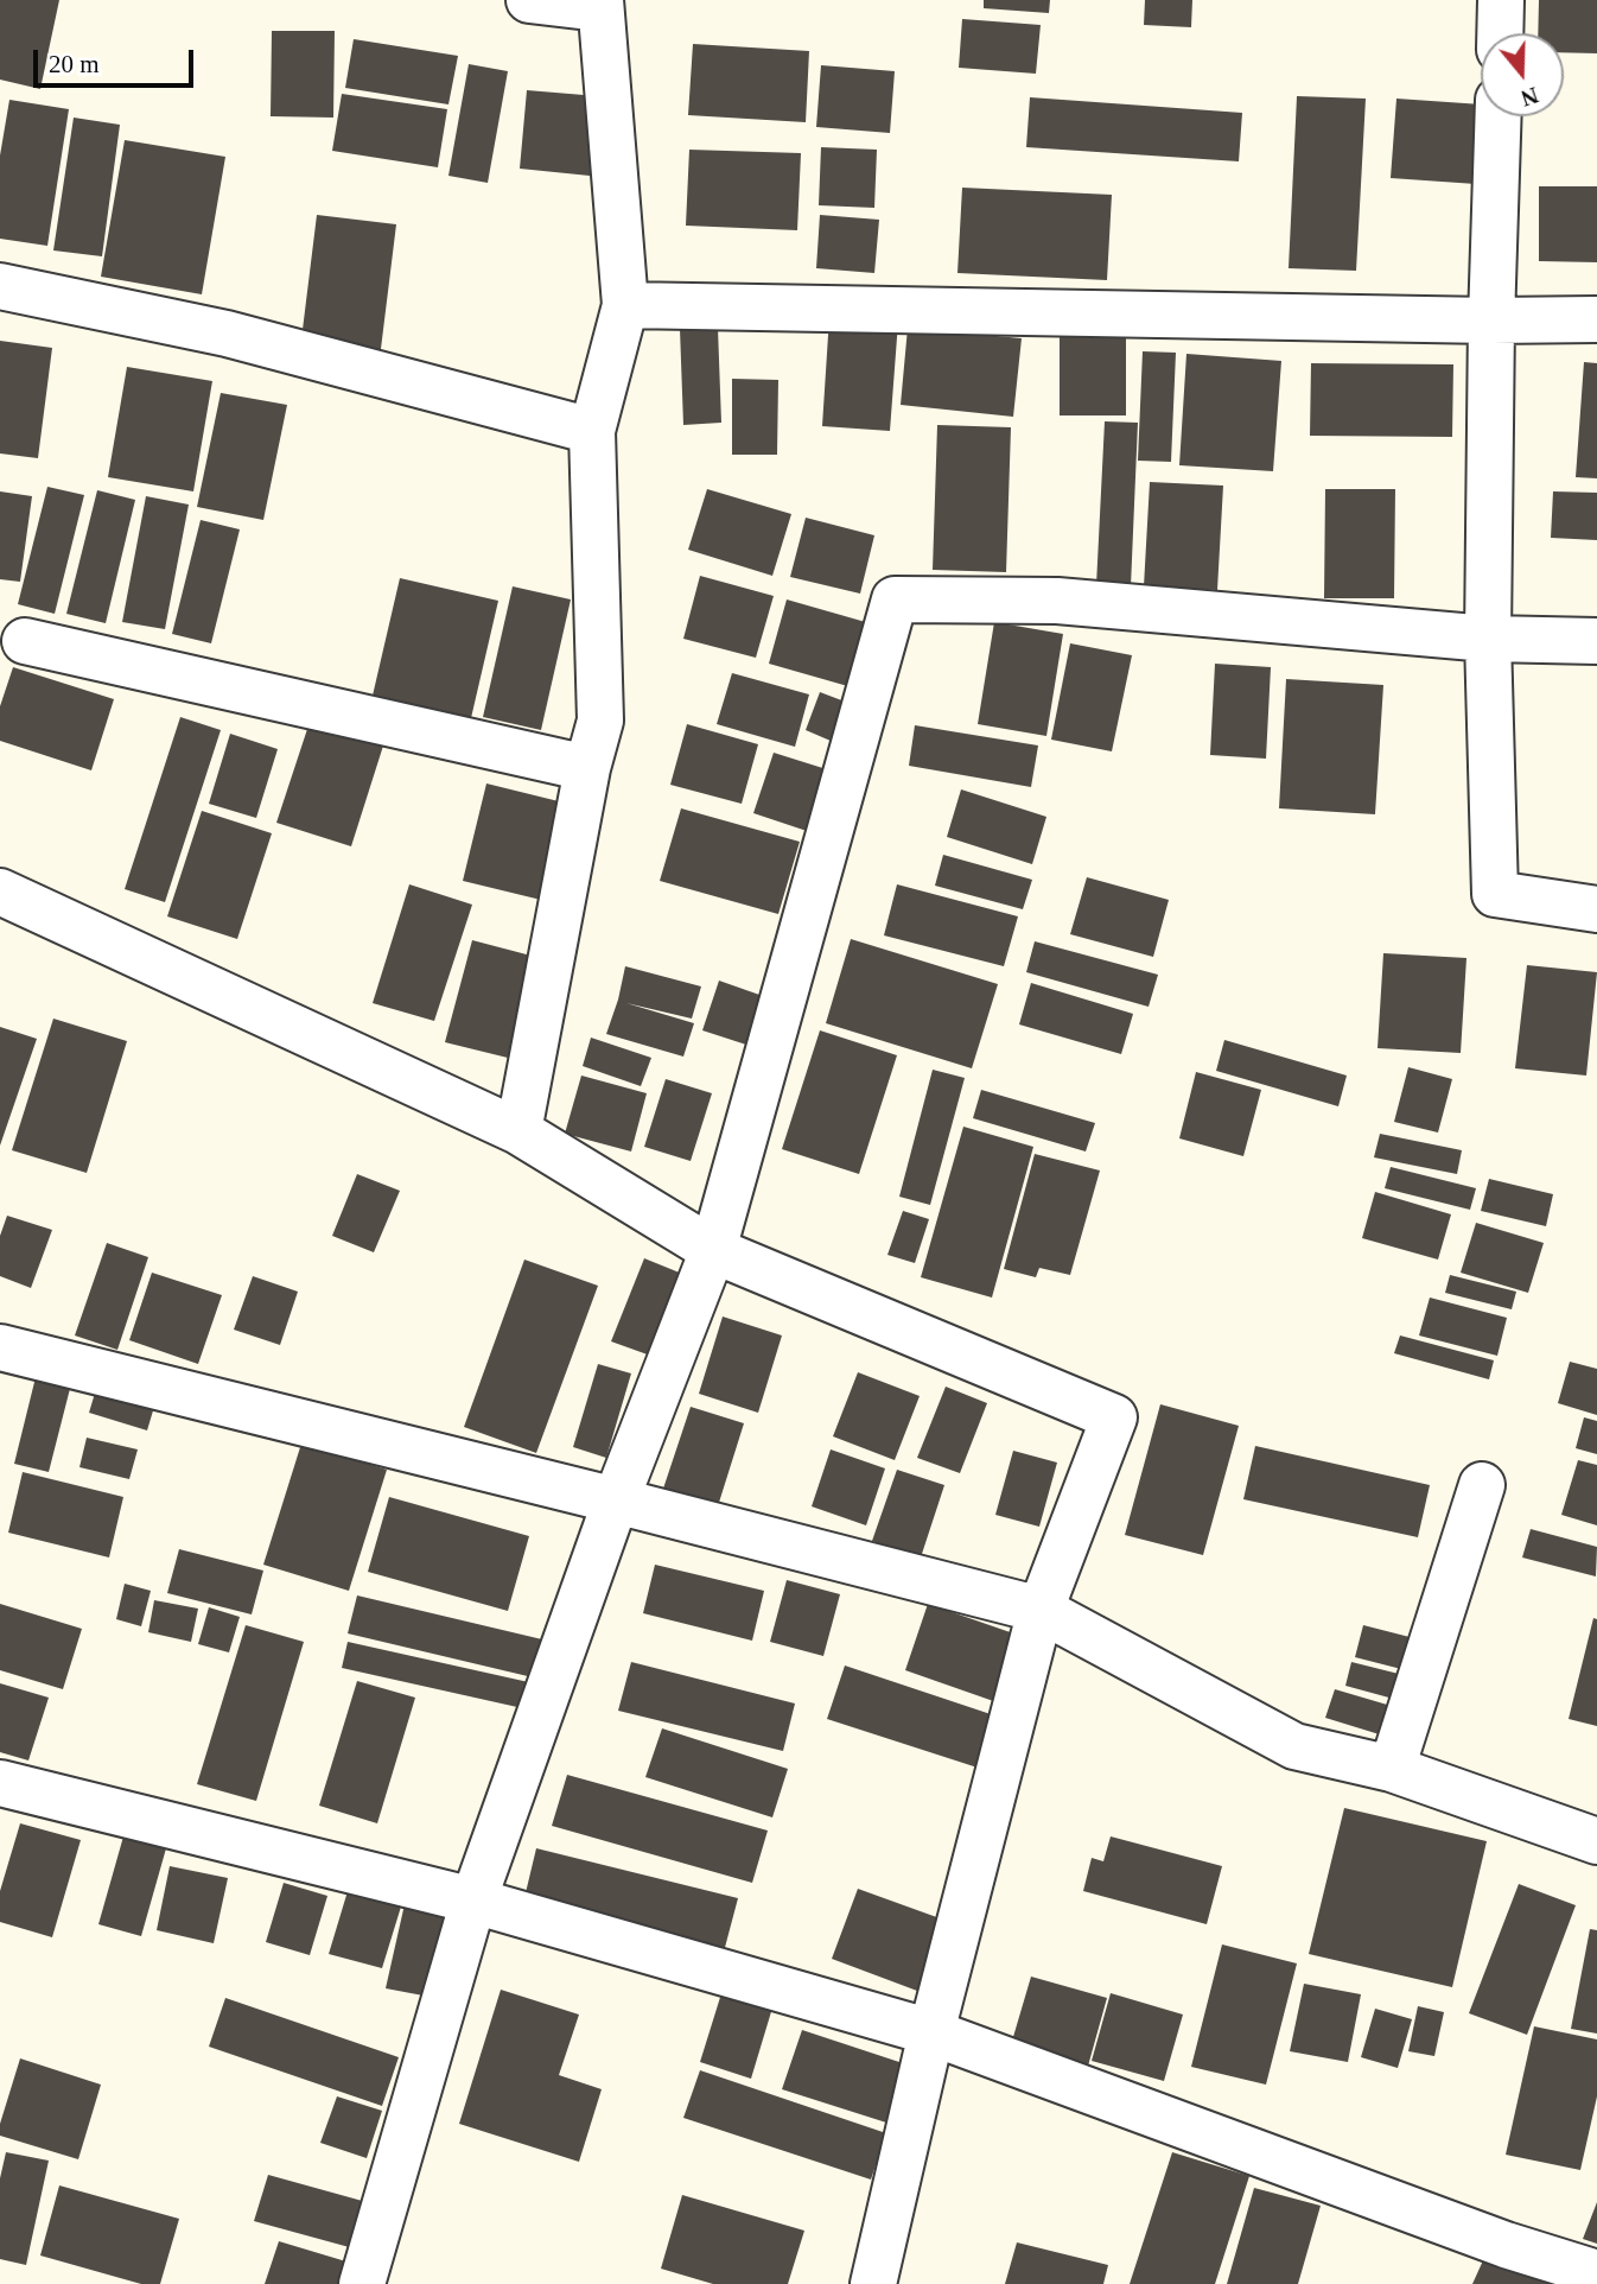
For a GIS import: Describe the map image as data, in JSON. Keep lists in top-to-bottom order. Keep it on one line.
{"scale_bar":"20 m","north":"bottom"}
